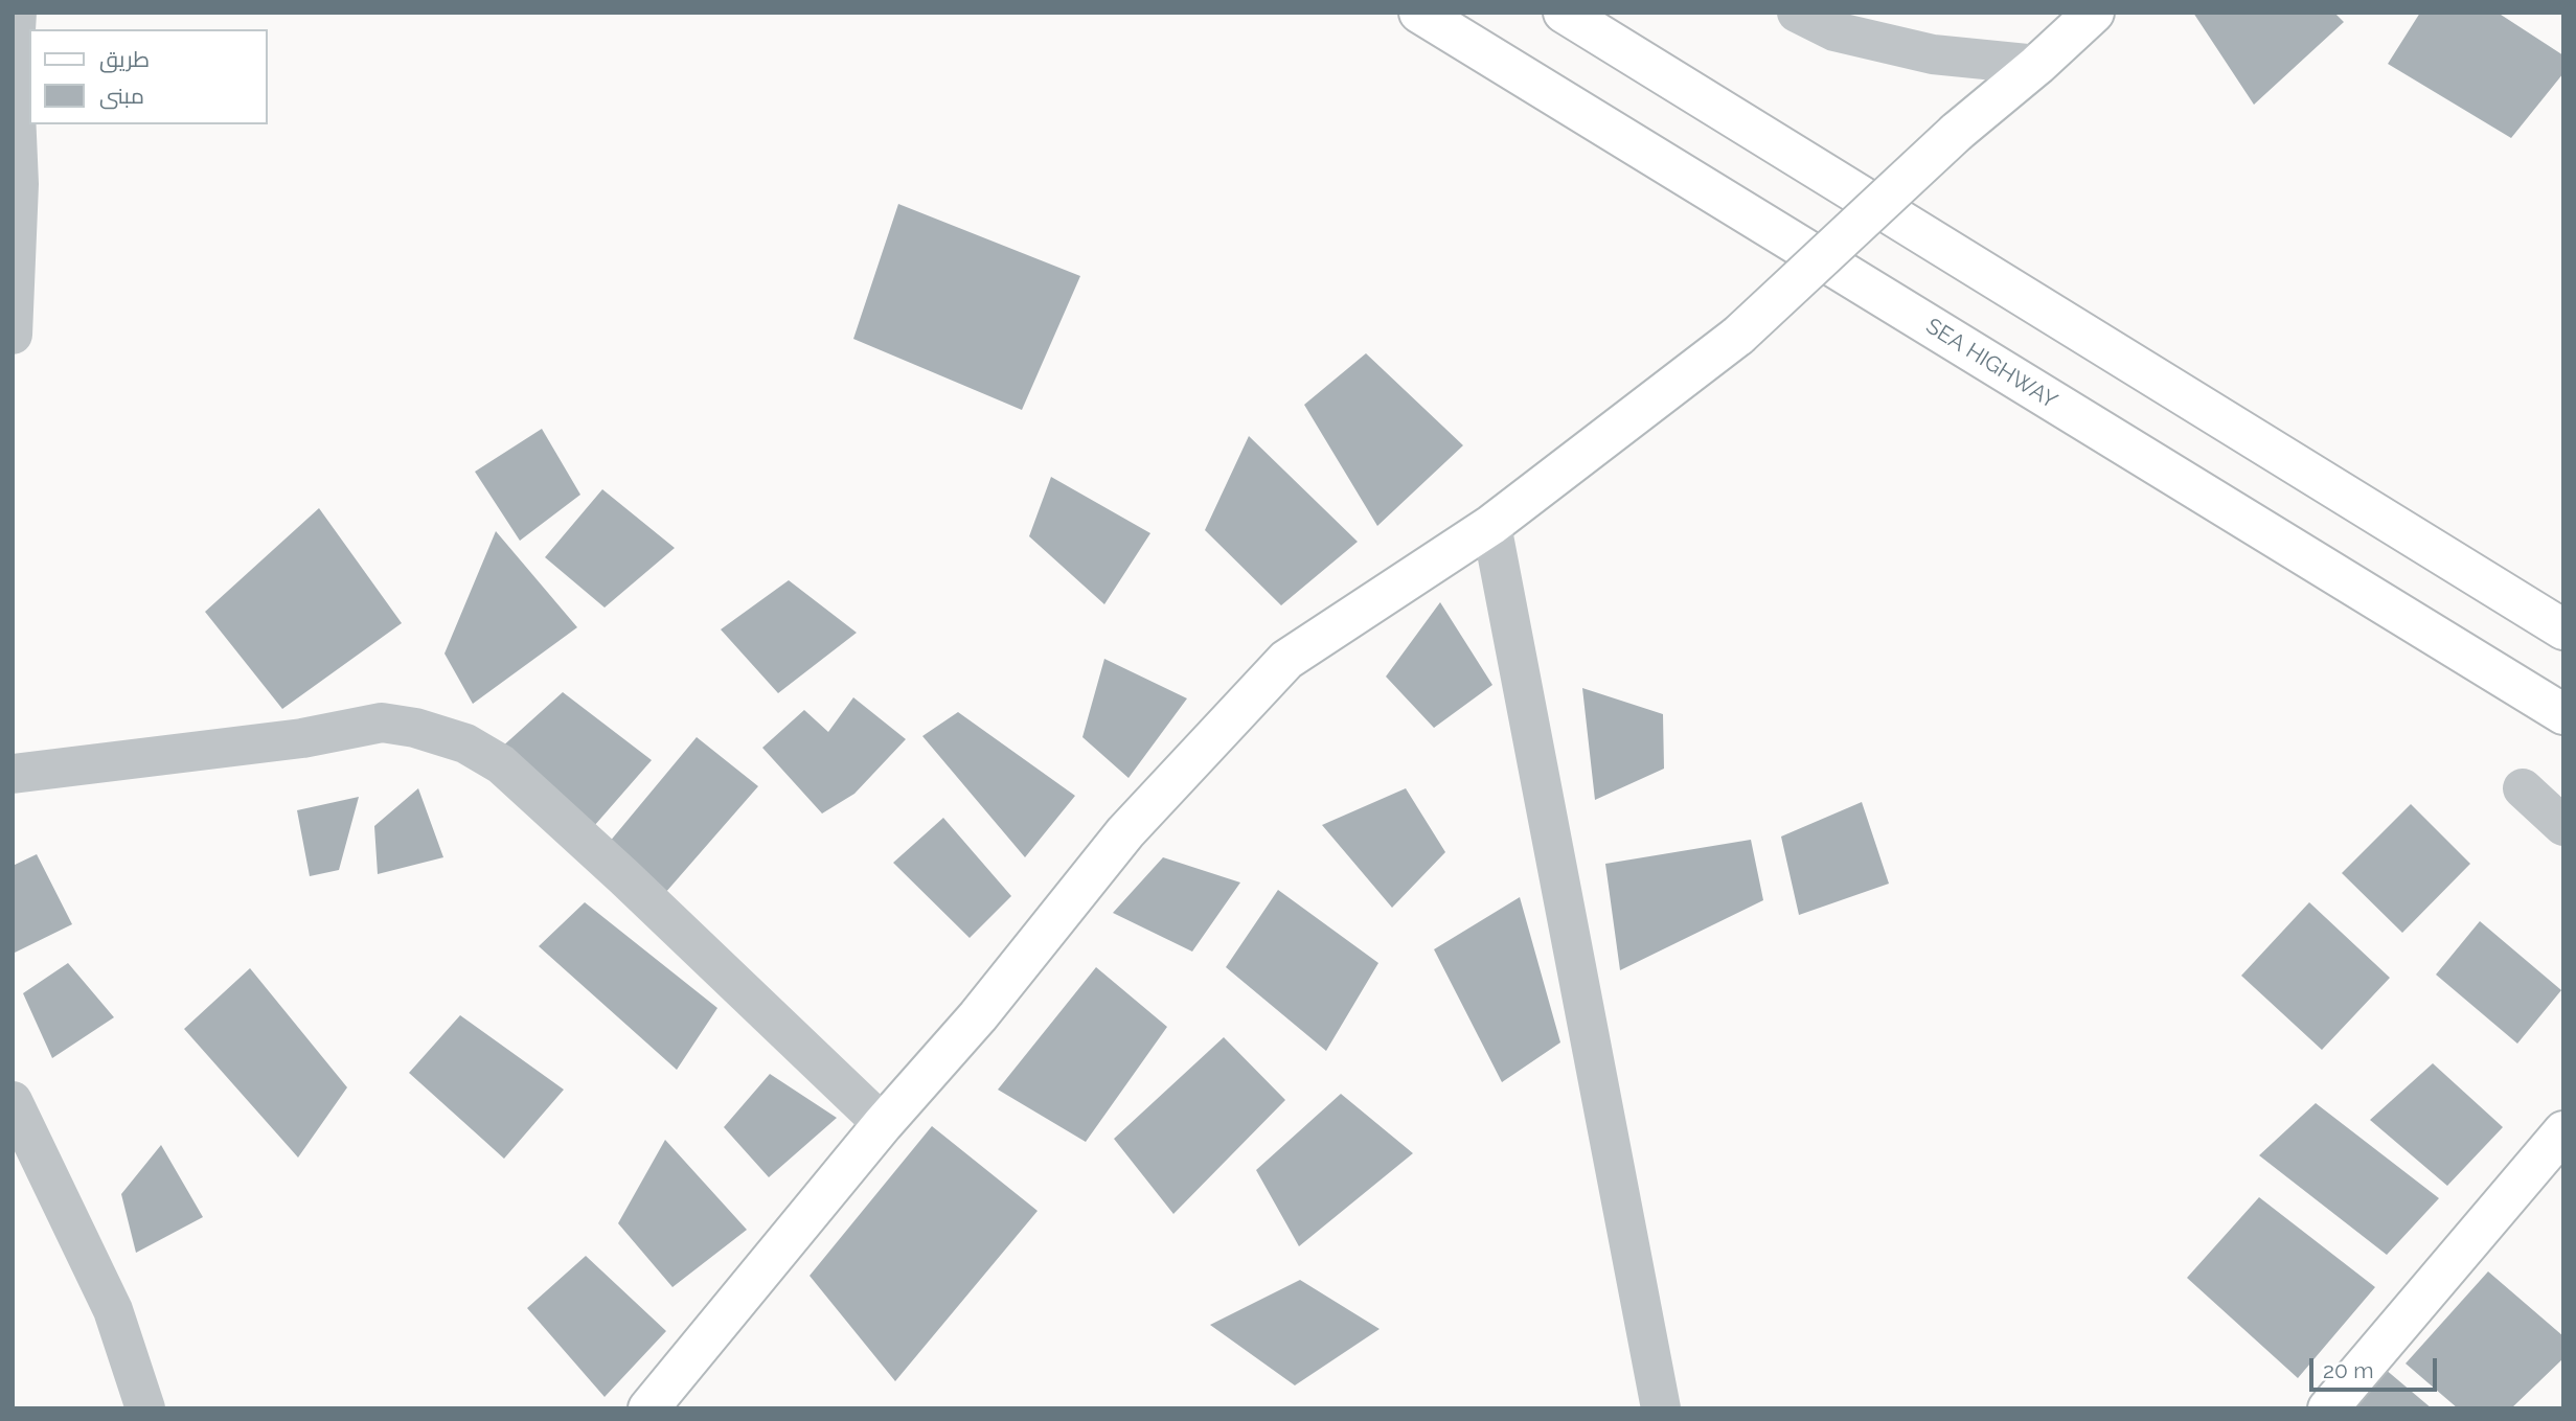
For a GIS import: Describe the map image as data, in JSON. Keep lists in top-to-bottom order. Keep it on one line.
{"streets":{"main road":["SEA HIGHWAY"]},"legend":["طريق","مبنى"],"scale_bar":"20 m"}
